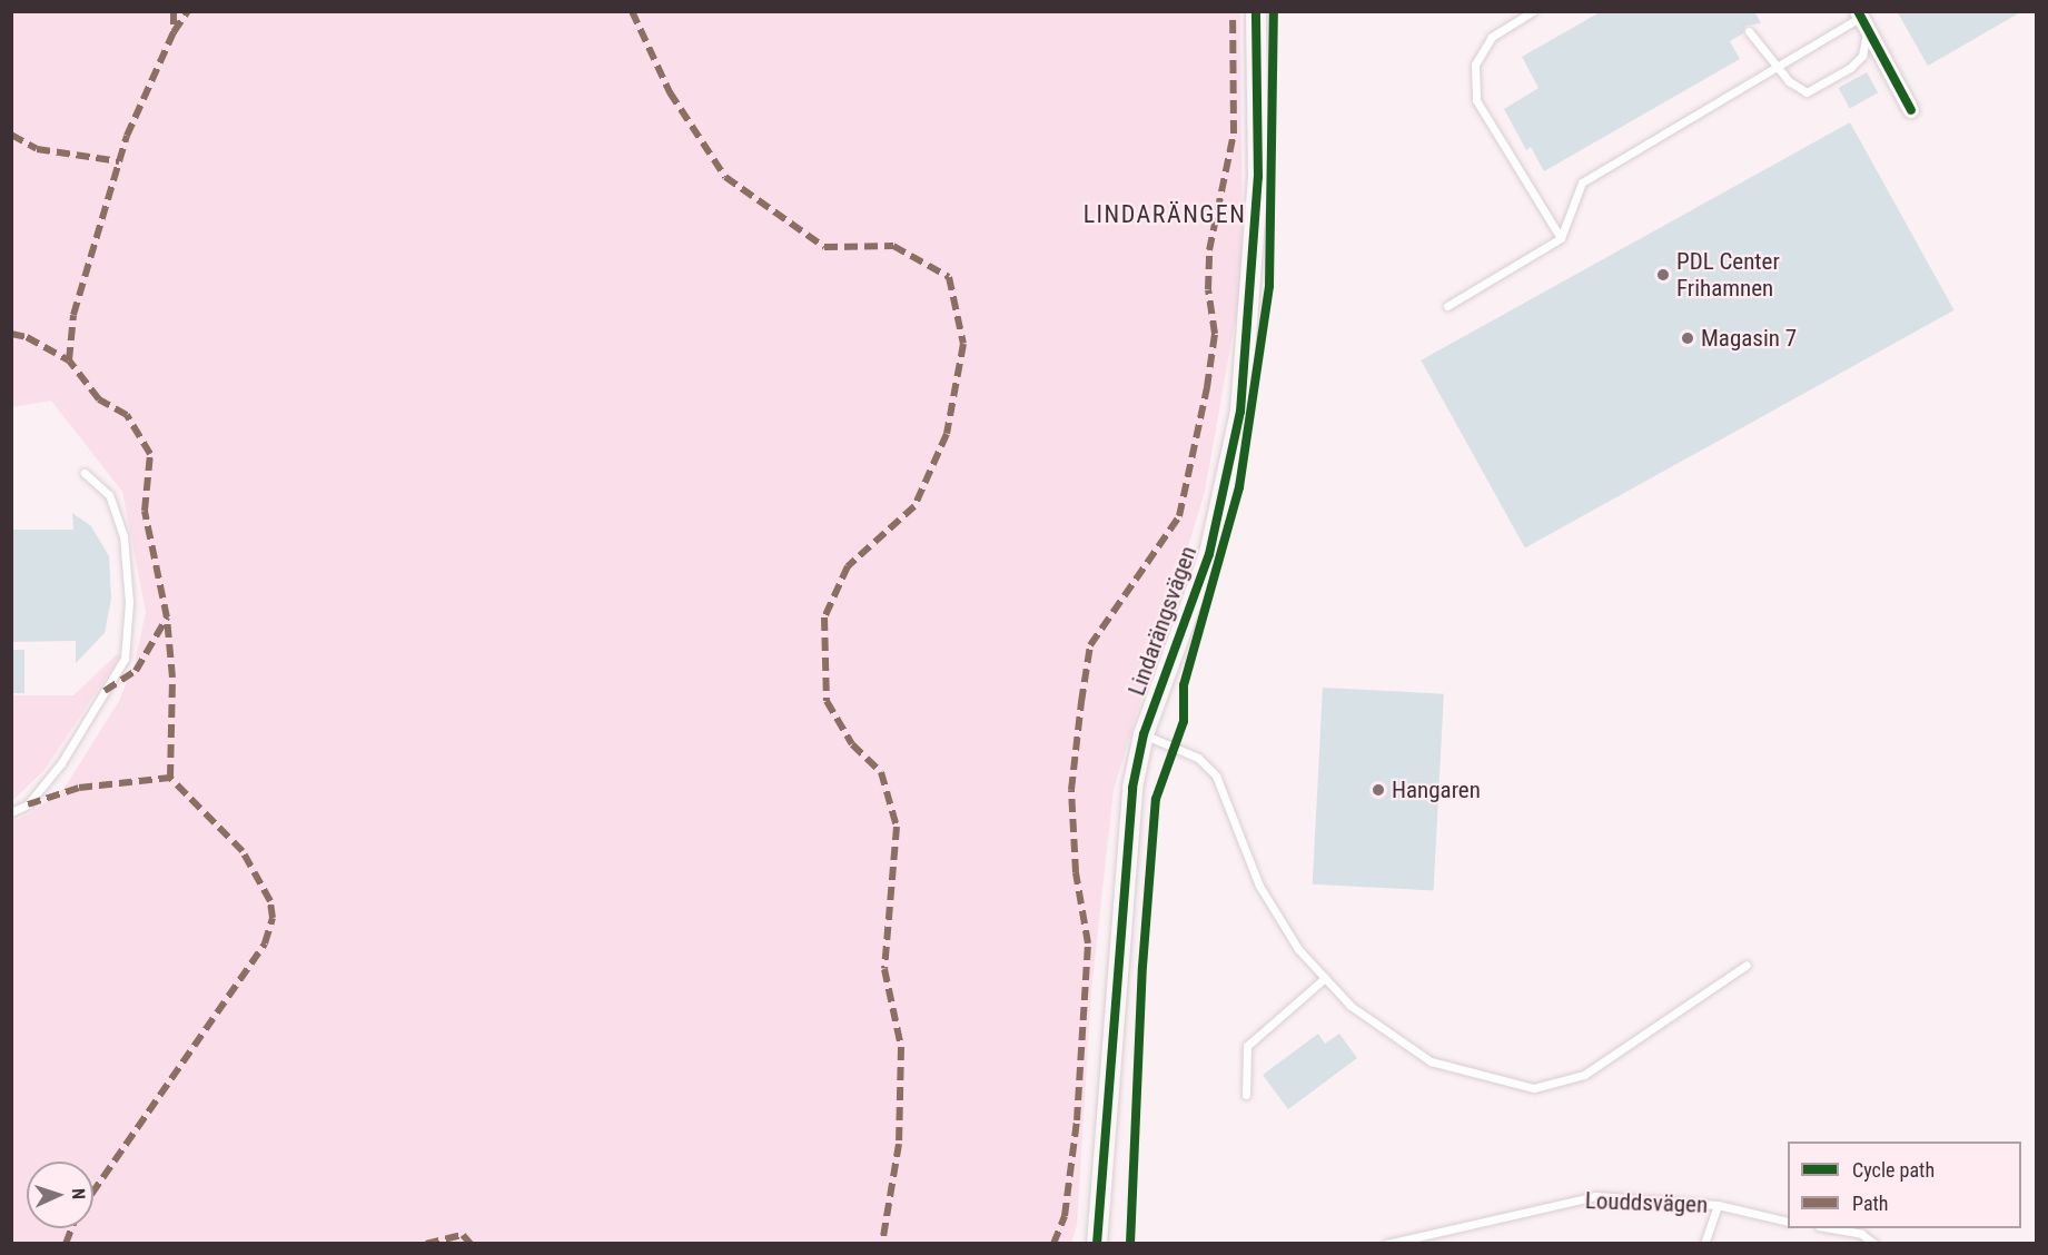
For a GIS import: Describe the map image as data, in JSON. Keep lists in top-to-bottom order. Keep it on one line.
{"streets":{"street":["Lindarängsvägen"],"lane":["Louddsvägen"]},"districts":["LINDARÄNGEN"],"places":["PDL Center Frihamnen","Magasin 7","Hangaren"],"legend":["Cycle path","Path"],"north":"right"}
